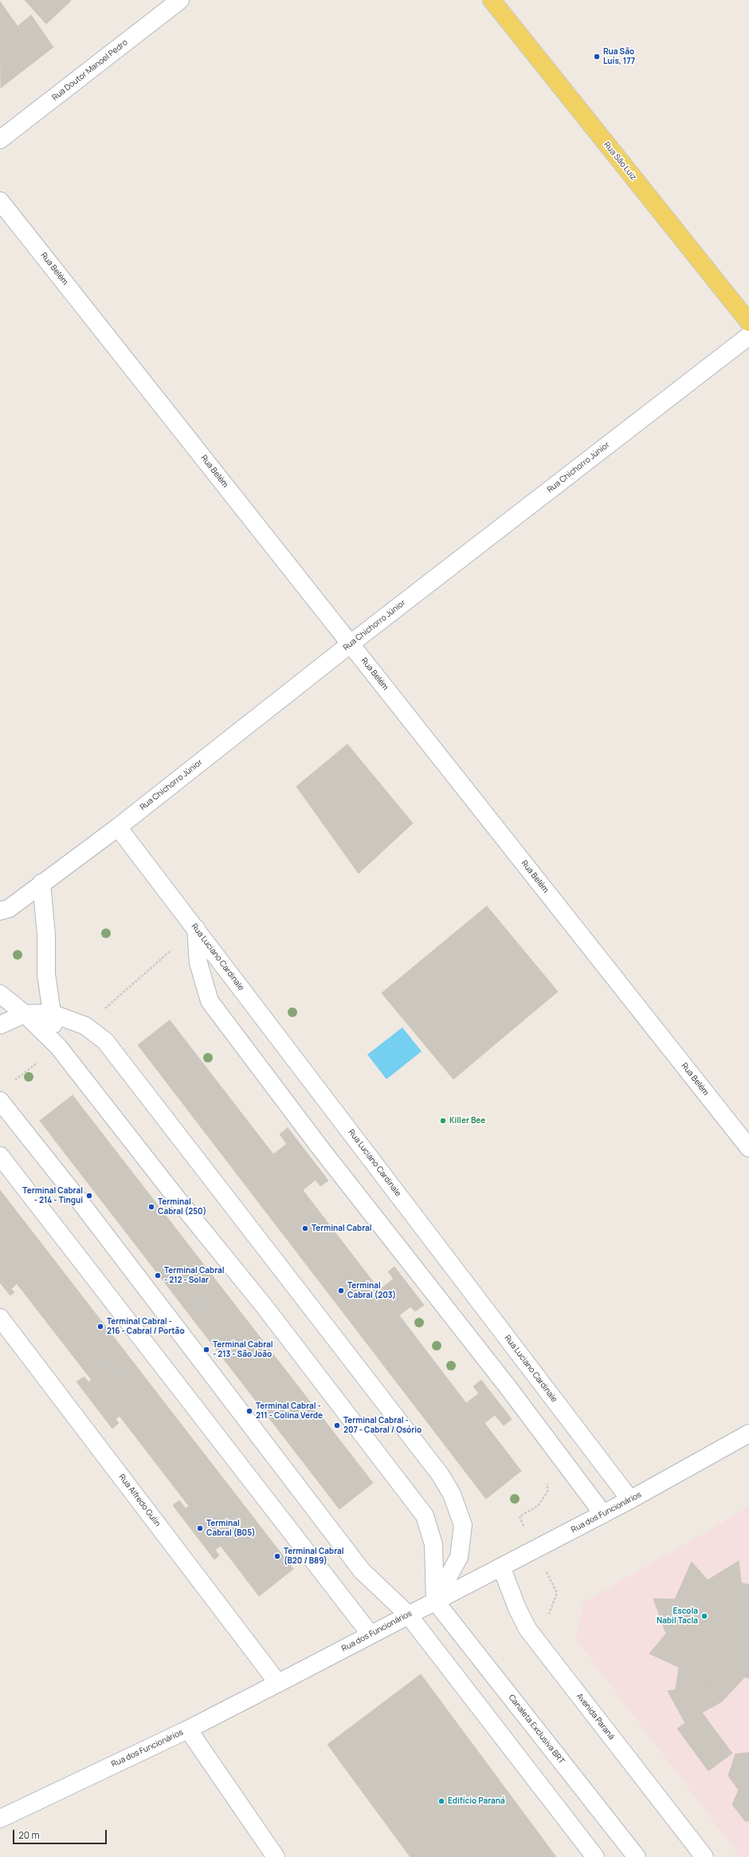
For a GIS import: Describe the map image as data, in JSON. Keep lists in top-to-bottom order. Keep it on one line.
{"streets":{"main road":["Rua São Luiz"],"street":["Rua Doutor Manoel Pedro","Rua Belém","Rua Chichorro Júnior","Rua Luciano Cardinale","Rua Alfredo Gulin","Rua dos Funcionários","Avenida Paraná","Canaleta Exclusiva BRT"]},"crossings":[["Rua Belém","Rua Chichorro Júnior"],["Rua Chichorro Júnior","Rua Luciano Cardinale"],["Rua Luciano Cardinale","Rua dos Funcionários"],["Rua Alfredo Gulin","Rua dos Funcionários"],["Rua dos Funcionários","Avenida Paraná"],["Rua dos Funcionários","Canaleta Exclusiva BRT"]],"places":["Rua São Luís, 177","Killer Bee","Terminal Cabral - 214 - Tingui","Terminal Cabral (250)","Terminal Cabral","Terminal Cabral - 212 - Solar","Terminal Cabral (203)","Terminal Cabral - 216 - Cabral / Portão","Terminal Cabral - 213 - São João","Terminal Cabral - 211 - Colina Verde","Terminal Cabral - 207 - Cabral / Osório","Terminal Cabral (B05)","Terminal Cabral (B20 / B89)","Escola Nabil Tacla","Edifício Paraná"],"scale_bar":"20 m"}
